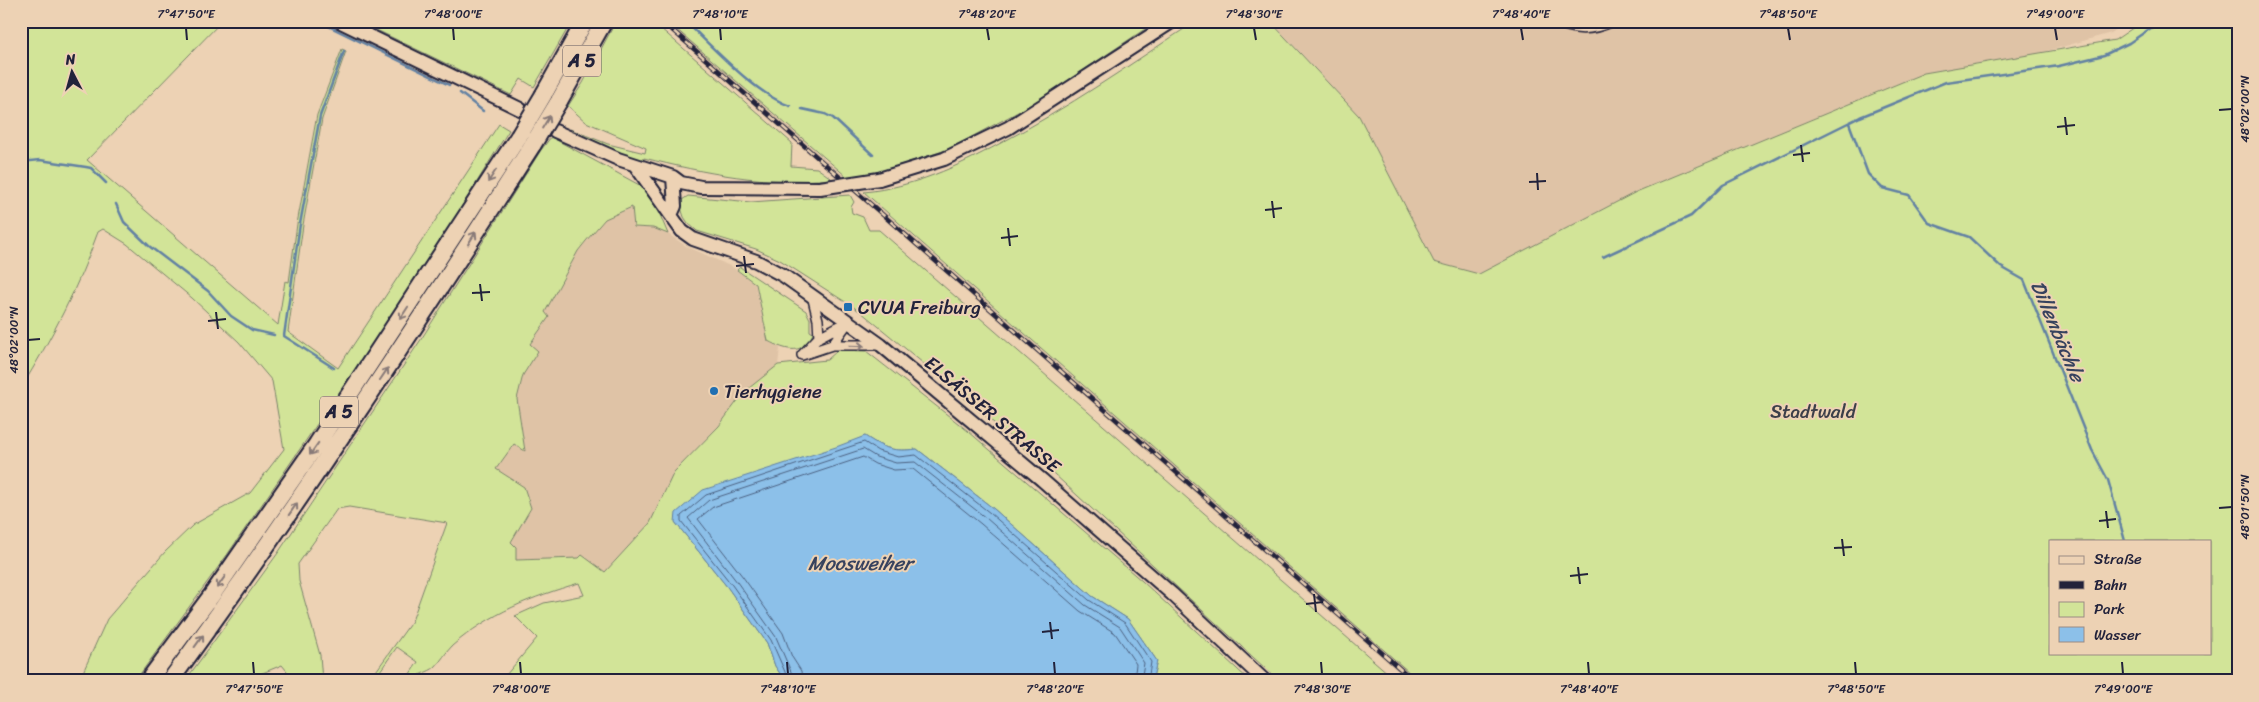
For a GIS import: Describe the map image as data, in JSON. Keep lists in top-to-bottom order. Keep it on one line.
{"streets":{"highway":["A 5"],"main road":["ELSÄSSER STRASSE"]},"water":["Dillenbächle","Moosweiher"],"parks":["Stadtwald"],"places":{"transit":["CVUA Freiburg"],"other":["Tierhygiene"]},"legend":["Straße","Bahn","Park","Wasser"],"north":"top","coordinates":["7°47'50\"E","7°48'00\"E","7°48'10\"E","7°48'20\"E","7°48'30\"E","7°48'40\"E","7°48'50\"E","7°49'00\"E","48°02'00\"N","48°01'50\"N"]}
